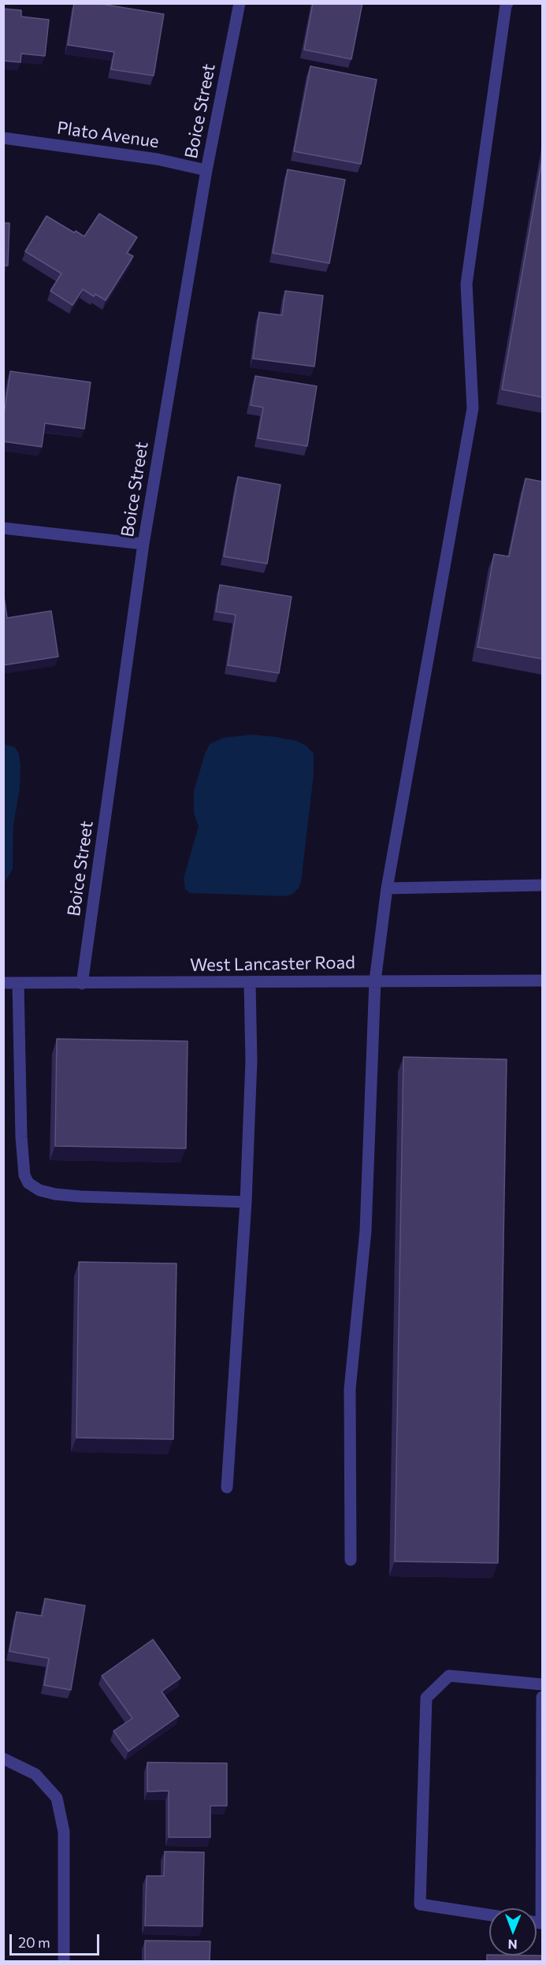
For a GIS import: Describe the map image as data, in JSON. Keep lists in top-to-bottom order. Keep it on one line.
{"streets":{"street":["Boice Street","Plato Avenue","West Lancaster Road"]},"crossings":[["Boice Street","Plato Avenue"],["Boice Street","West Lancaster Road"]],"scale_bar":"20 m","north":"bottom"}
